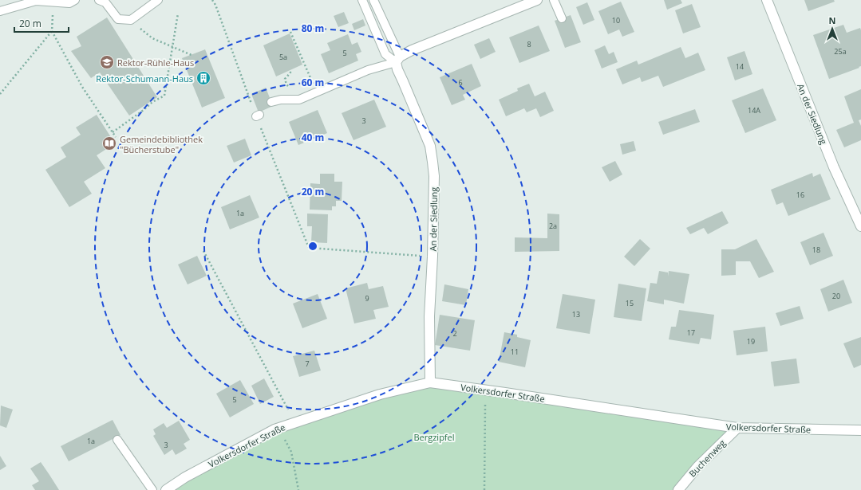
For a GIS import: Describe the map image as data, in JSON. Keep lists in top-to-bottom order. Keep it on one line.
{"streets":{"street":["An der Siedlung","Volkersdorfer Straße","Buchenweg"]},"crossings":[["An der Siedlung","Volkersdorfer Straße"],["Volkersdorfer Straße","Buchenweg"]],"parks":["Bergzipfel"],"places":{"school or university":["Rektor-Rühle-Haus"],"building":["Rektor-Schumann-Haus"],"library":["Gemeindebibliothek \"Bücherstube\""]},"house_numbers":["10","8","25a","5","5a","14","6","14A","3","16","1a","2a","18","20","9","15","13","17","2","19","11","7","5","1a","3"],"scale_bar":"20 m","north":"top","rings":["80 m","60 m","40 m","20 m"]}
